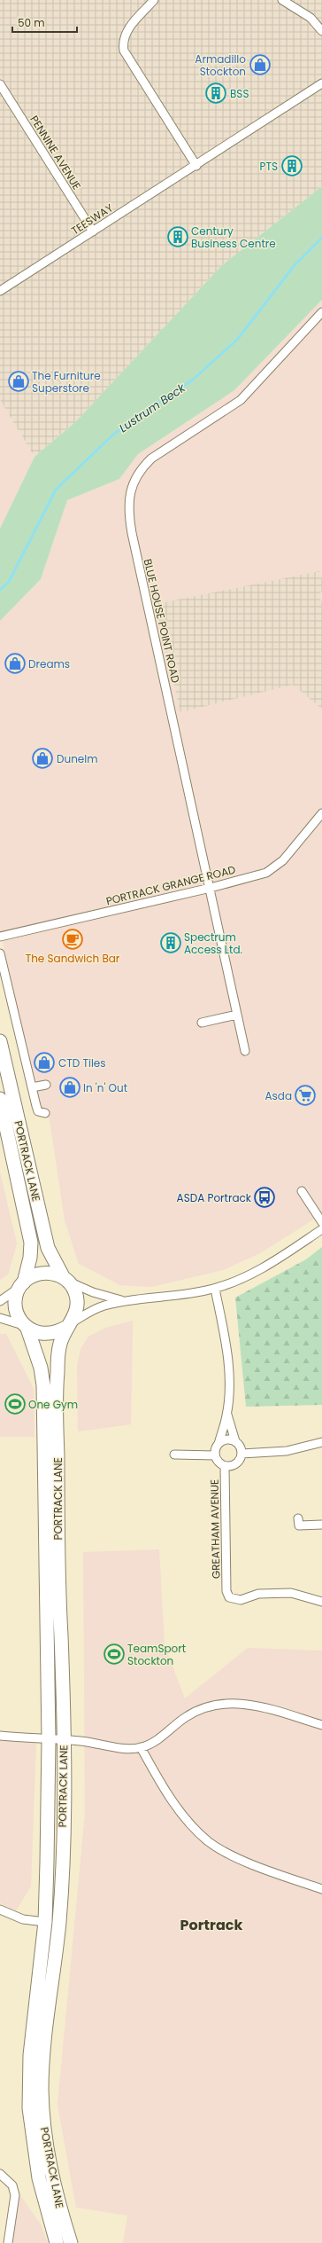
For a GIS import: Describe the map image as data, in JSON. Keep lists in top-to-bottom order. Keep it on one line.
{"streets":{"main road":["PORTRACK LANE"],"street":["PENNINE AVENUE","TEESWAY","BLUE HOUSE POINT ROAD","PORTRACK GRANGE ROAD","GREATHAM AVENUE"]},"crossings":[["PENNINE AVENUE","TEESWAY"],["BLUE HOUSE POINT ROAD","PORTRACK GRANGE ROAD"]],"districts":["Portrack"],"water":["Lustrum Beck"],"places":{"shop":["Armadillo Stockton","The Furniture Superstore","Dreams","Dunelm","CTD Tiles","In 'n' Out"],"building":["BSS","PTS","Century Business Centre","Spectrum Access Ltd."],"cafe":["The Sandwich Bar"],"supermarket":["Asda"],"bus stop":["ASDA Portrack"],"sports":["One Gym","TeamSport Stockton"]},"scale_bar":"50 m"}
